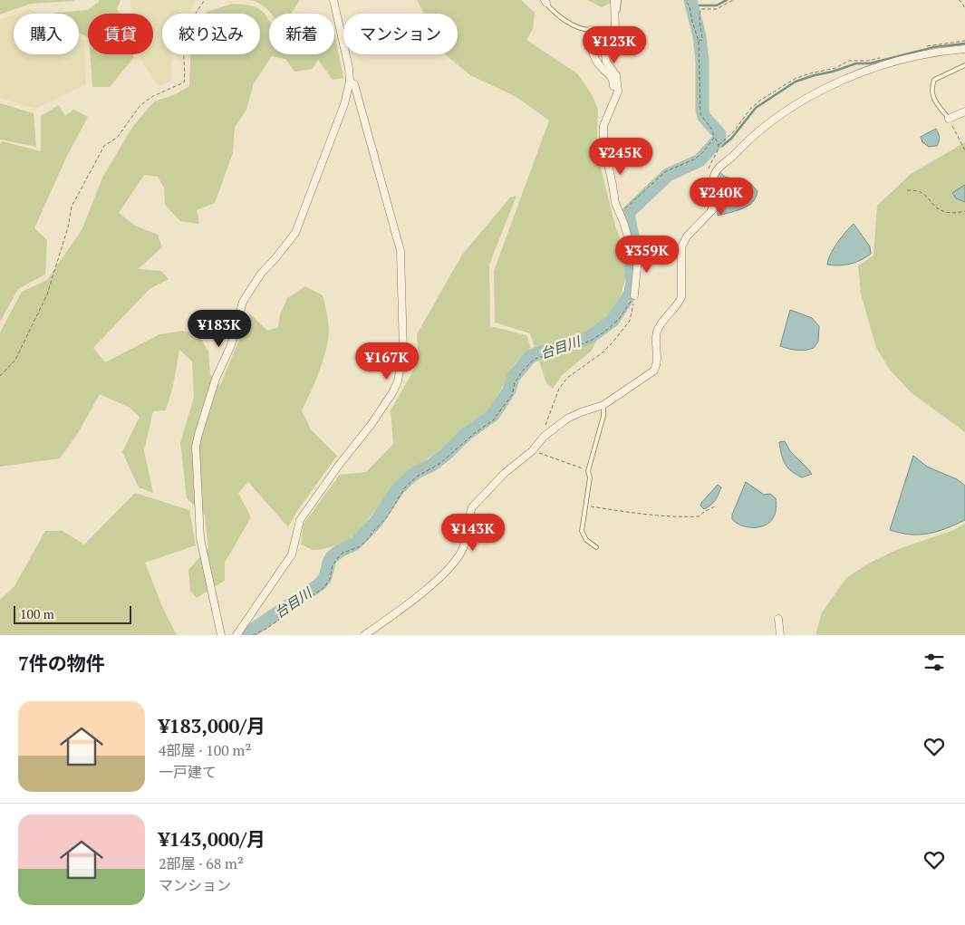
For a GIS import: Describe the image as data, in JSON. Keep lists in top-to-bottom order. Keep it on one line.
{"water":["台目川"],"scale_bar":"100 m","page":{"chip":["購入","賃貸","絞り込み","新着","マンション"],"price":["¥123K","¥245K","¥240K","¥359K","¥183K","¥167K","¥143K"],"scale":"100 m","heading":"7件の物件","list":[{"name":"¥183,000/月","note":"4部屋 · 100 m² · 一戸建て"},{"name":"¥143,000/月","note":"2部屋 · 68 m² · マンション"}]}}
